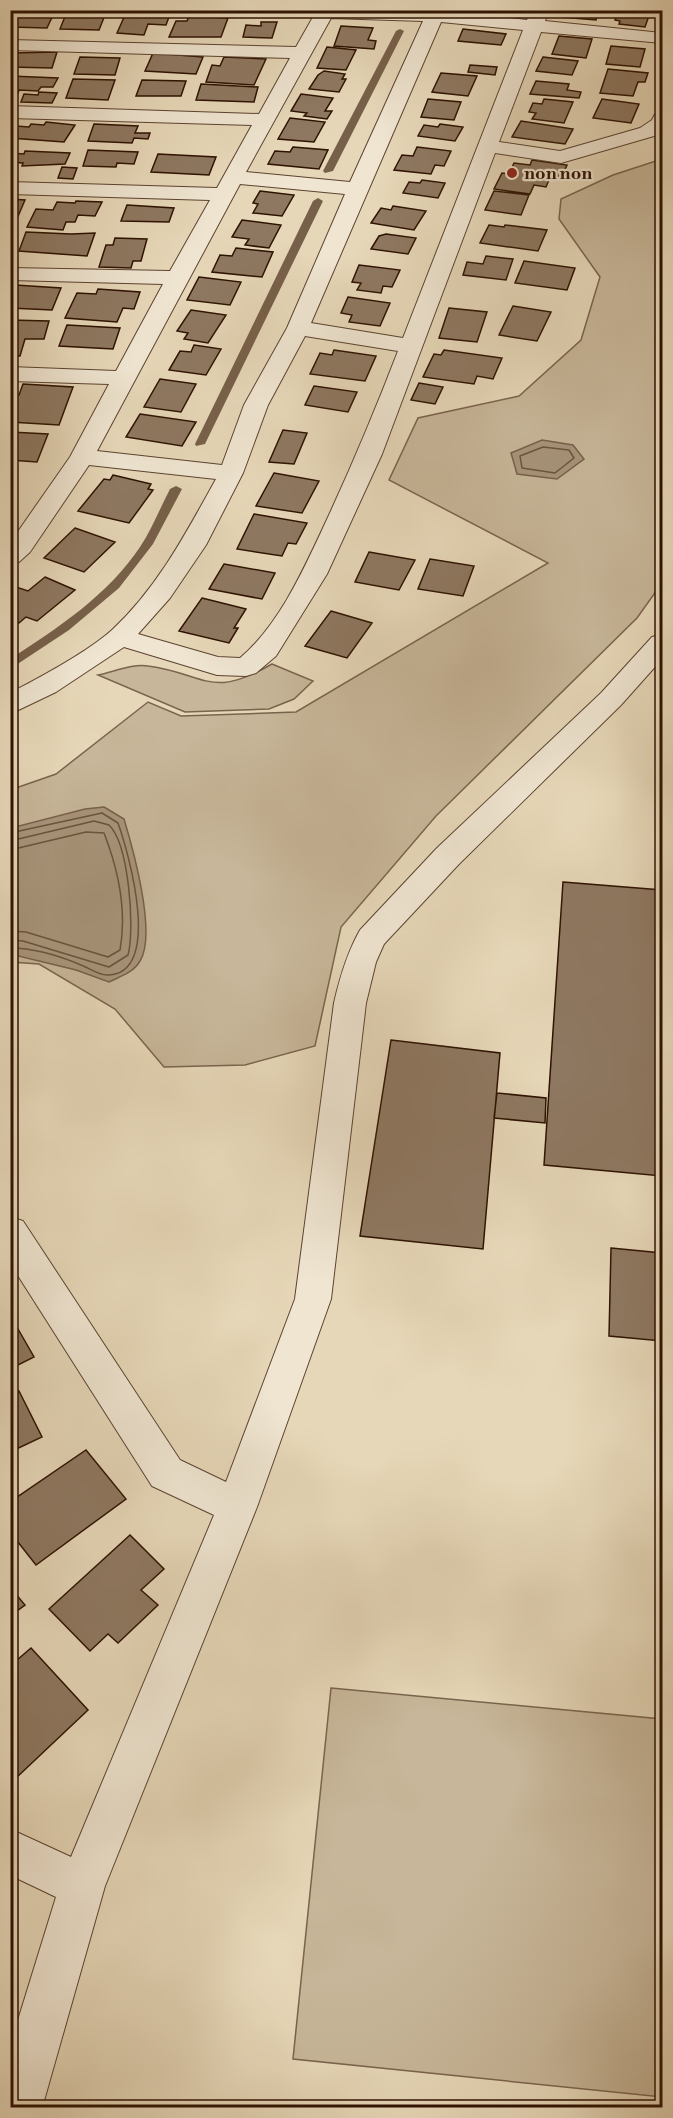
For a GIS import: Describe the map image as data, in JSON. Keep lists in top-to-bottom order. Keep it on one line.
{"places":["non non"]}
